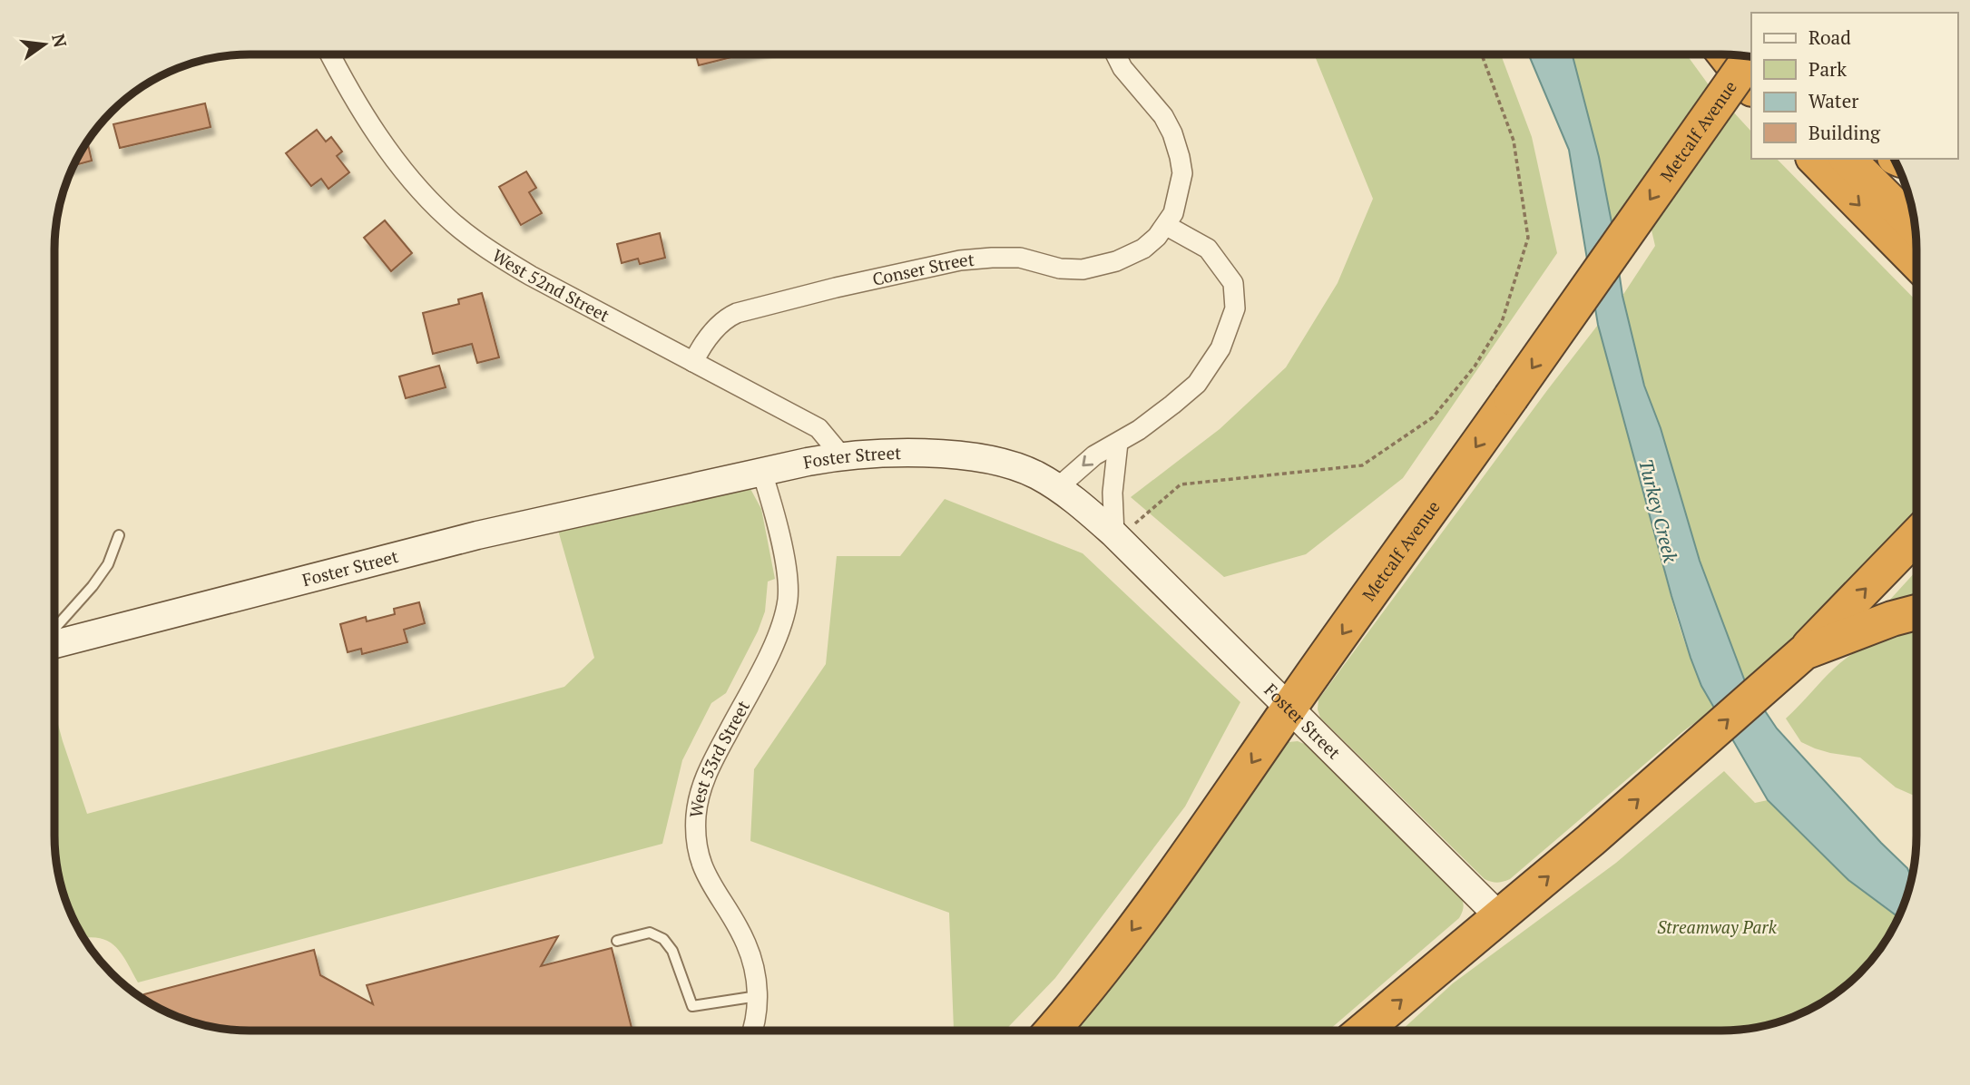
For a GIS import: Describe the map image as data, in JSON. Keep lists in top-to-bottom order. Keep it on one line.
{"streets":{"highway":["Metcalf Avenue"],"street":["Conser Street","West 52nd Street","Foster Street","West 53rd Street"]},"crossings":[["Metcalf Avenue","Foster Street"],["Conser Street","West 52nd Street"],["West 52nd Street","Foster Street"],["Foster Street","West 53rd Street"]],"one_way":["Metcalf Avenue"],"water":["Turkey Creek"],"parks":["Streamway Park"],"legend":["Road","Park","Water","Building"],"north":"right"}
